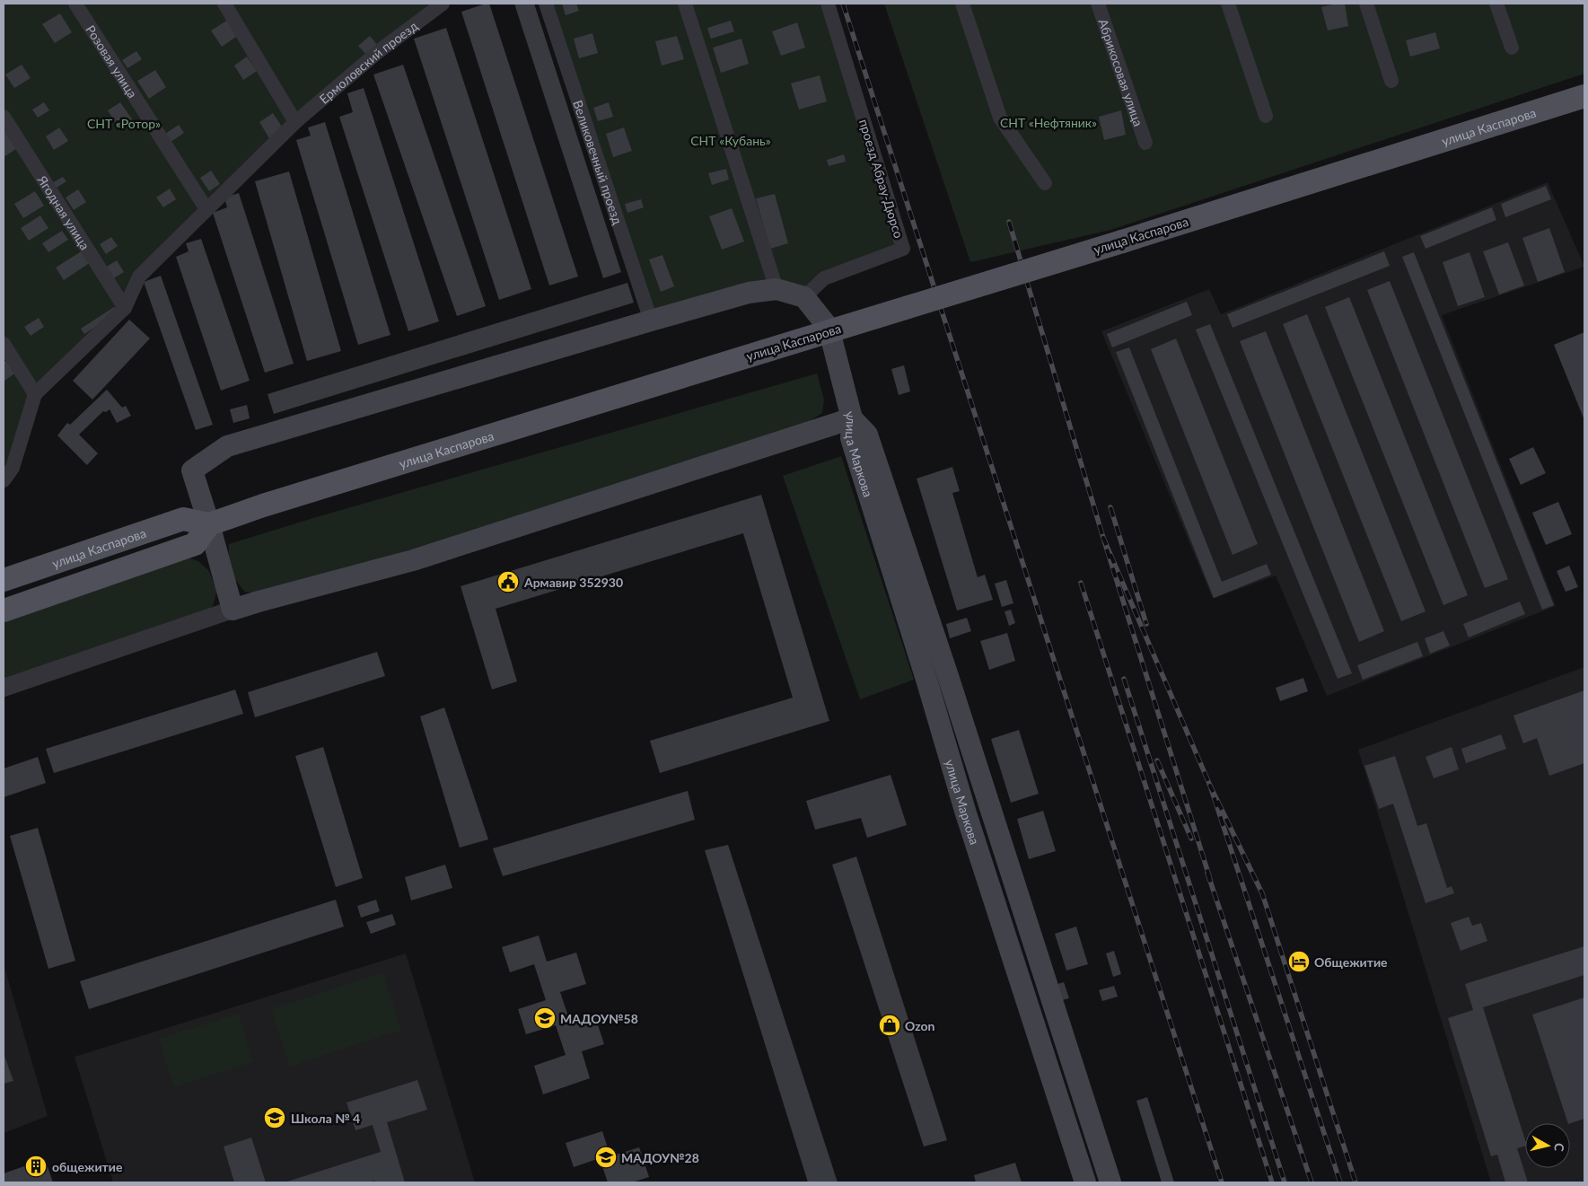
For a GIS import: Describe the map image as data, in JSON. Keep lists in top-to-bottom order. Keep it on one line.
{"streets":{"main road":["улица Каспарова","улица Маркова"],"street":["Розовая улица","Ермоловский проезд","Абрикосовая улица","Великовечный проезд","проезд Абрау-Дюрсо","Ягодная улица"]},"crossings":[["Розовая улица","Ермоловский проезд"],["Ермоловский проезд","Ягодная улица"]],"parks":["СНТ «Нефтяник»","СНТ «Ротор»","СНТ «Кубань»"],"places":{"public building":["Армавир 352930"],"hotel":["Общежитие"],"school or university":["МАДОУ№58","Школа № 4","МАДОУ№28"],"shop":["Ozon"],"building":["общежитие"]},"north":"right"}
